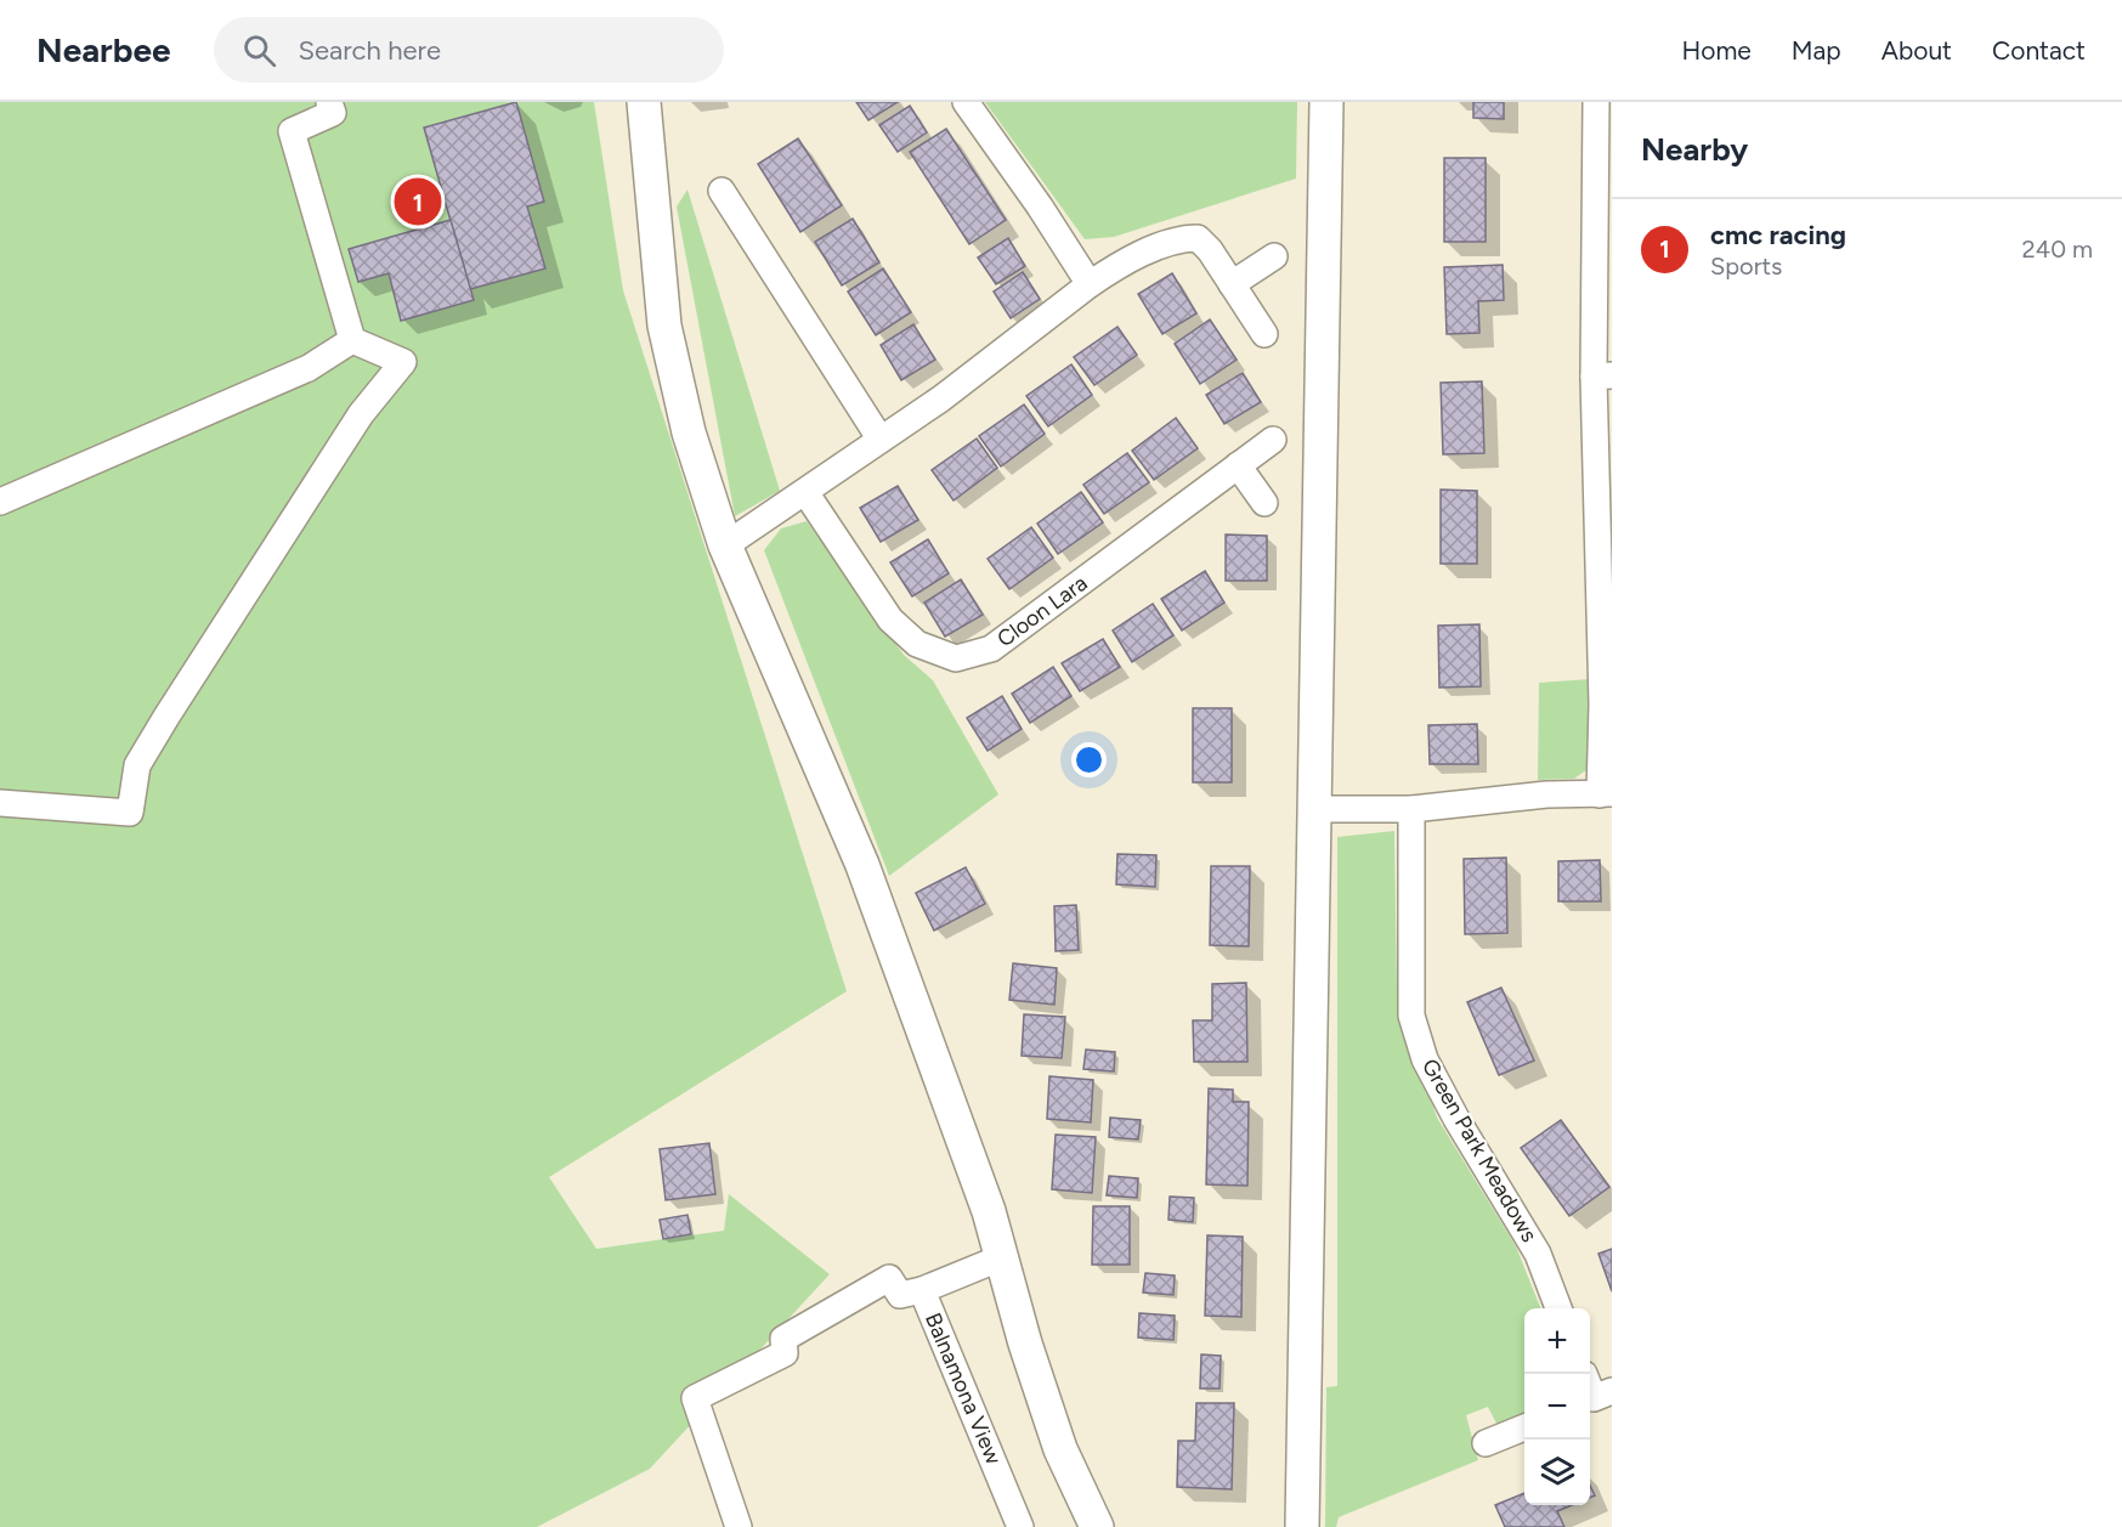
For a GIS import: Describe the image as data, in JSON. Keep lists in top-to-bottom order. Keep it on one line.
{"streets":{"street":["Cloon Lara","Green Park Meadows","Balnamona View"]},"page":{"header":"Nearbee","search":"Search here","nav":["Home","Map","About","Contact"],"heading":"Nearby","pins":"1","list":[{"mark":"1","name":"cmc racing","note":"Sports","value":"240 m"}],"map_buttons":["+","−"]}}
